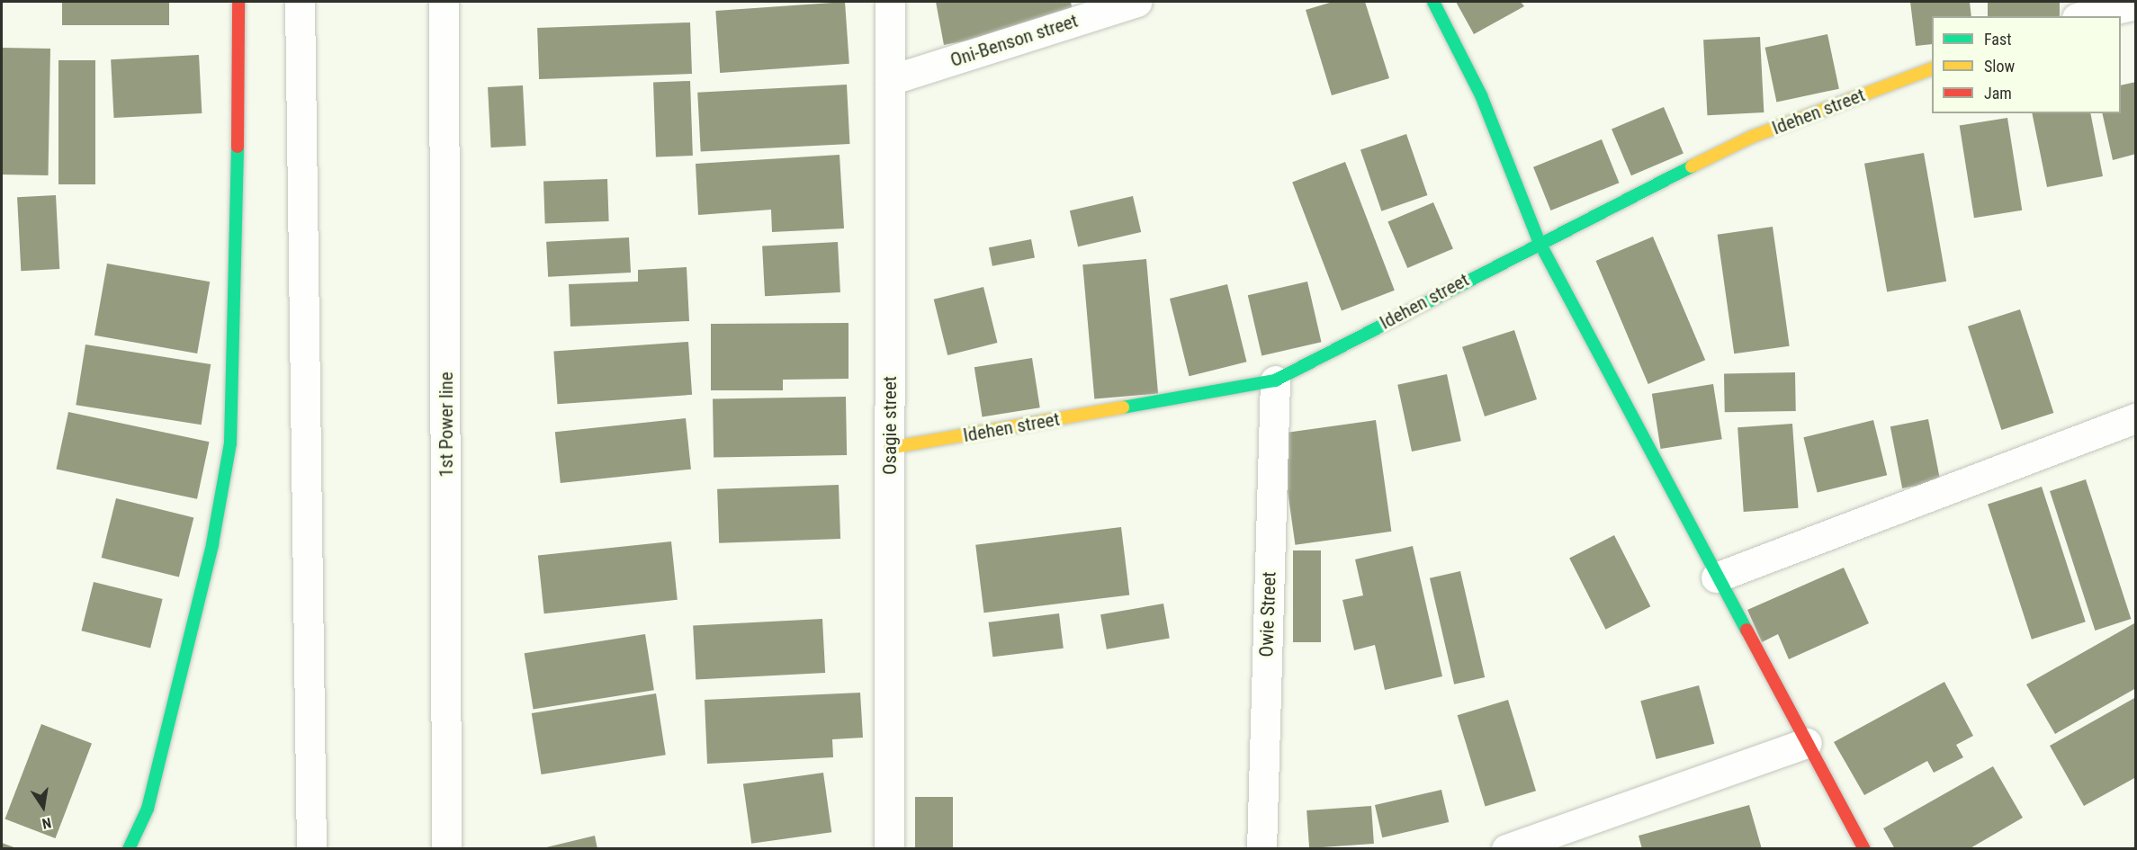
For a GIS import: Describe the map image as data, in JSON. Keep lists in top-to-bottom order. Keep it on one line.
{"streets":{"street":["Oni-Benson street","Idehen street","1st Power line","Osagie street","Owie Street"]},"crossings":[["Oni-Benson street","Osagie street"],["Idehen street","Osagie street"],["Idehen street","Owie Street"]],"legend":["Fast","Slow","Jam"],"north":"bottom"}
